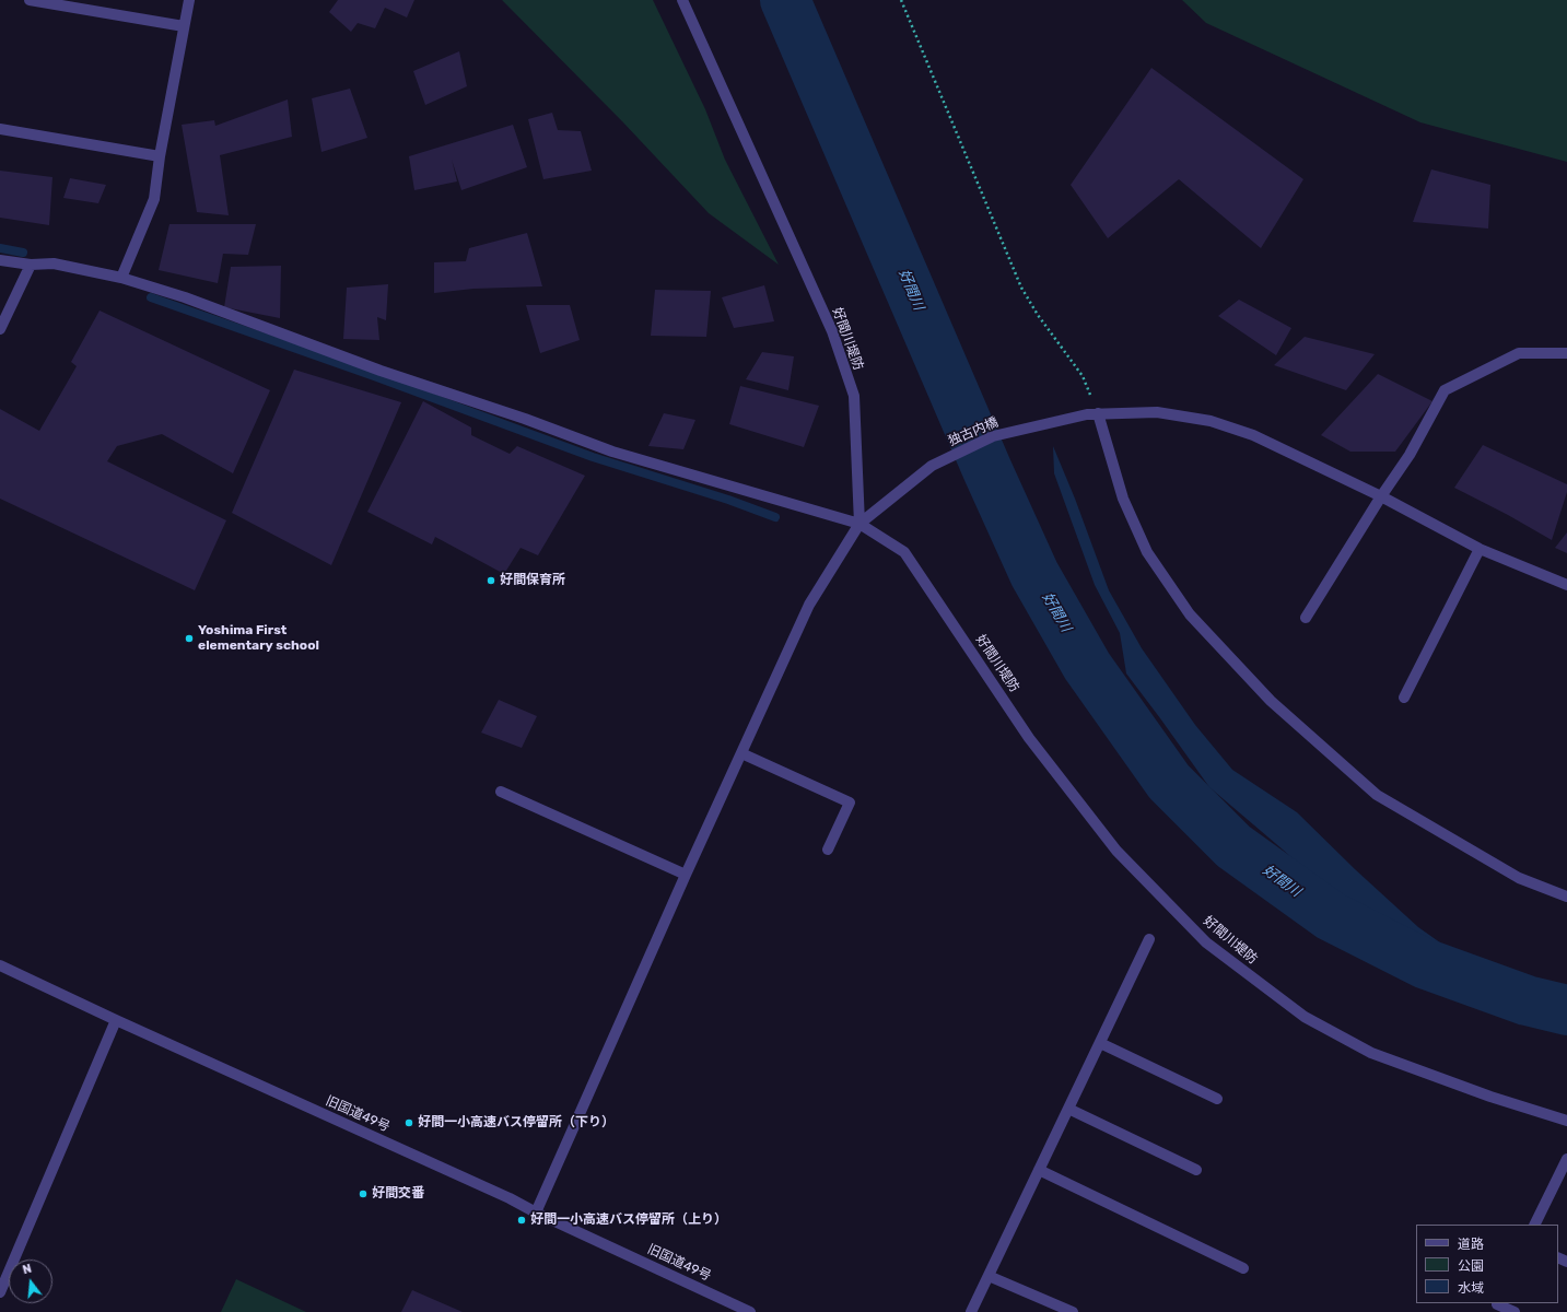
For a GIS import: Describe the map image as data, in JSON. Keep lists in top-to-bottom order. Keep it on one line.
{"streets":{"street":["好間川堤防","独古内橋","旧国道49号"]},"crossings":[["好間川堤防","独古内橋"],["独古内橋","旧国道49号"]],"water":["好間川"],"places":["好間保育所","Yoshima First elementary school","好間一小高速バス停留所（下り）","好間交番","好間一小高速バス停留所（上り）"],"legend":["道路","公園","水域"],"north":"top"}
